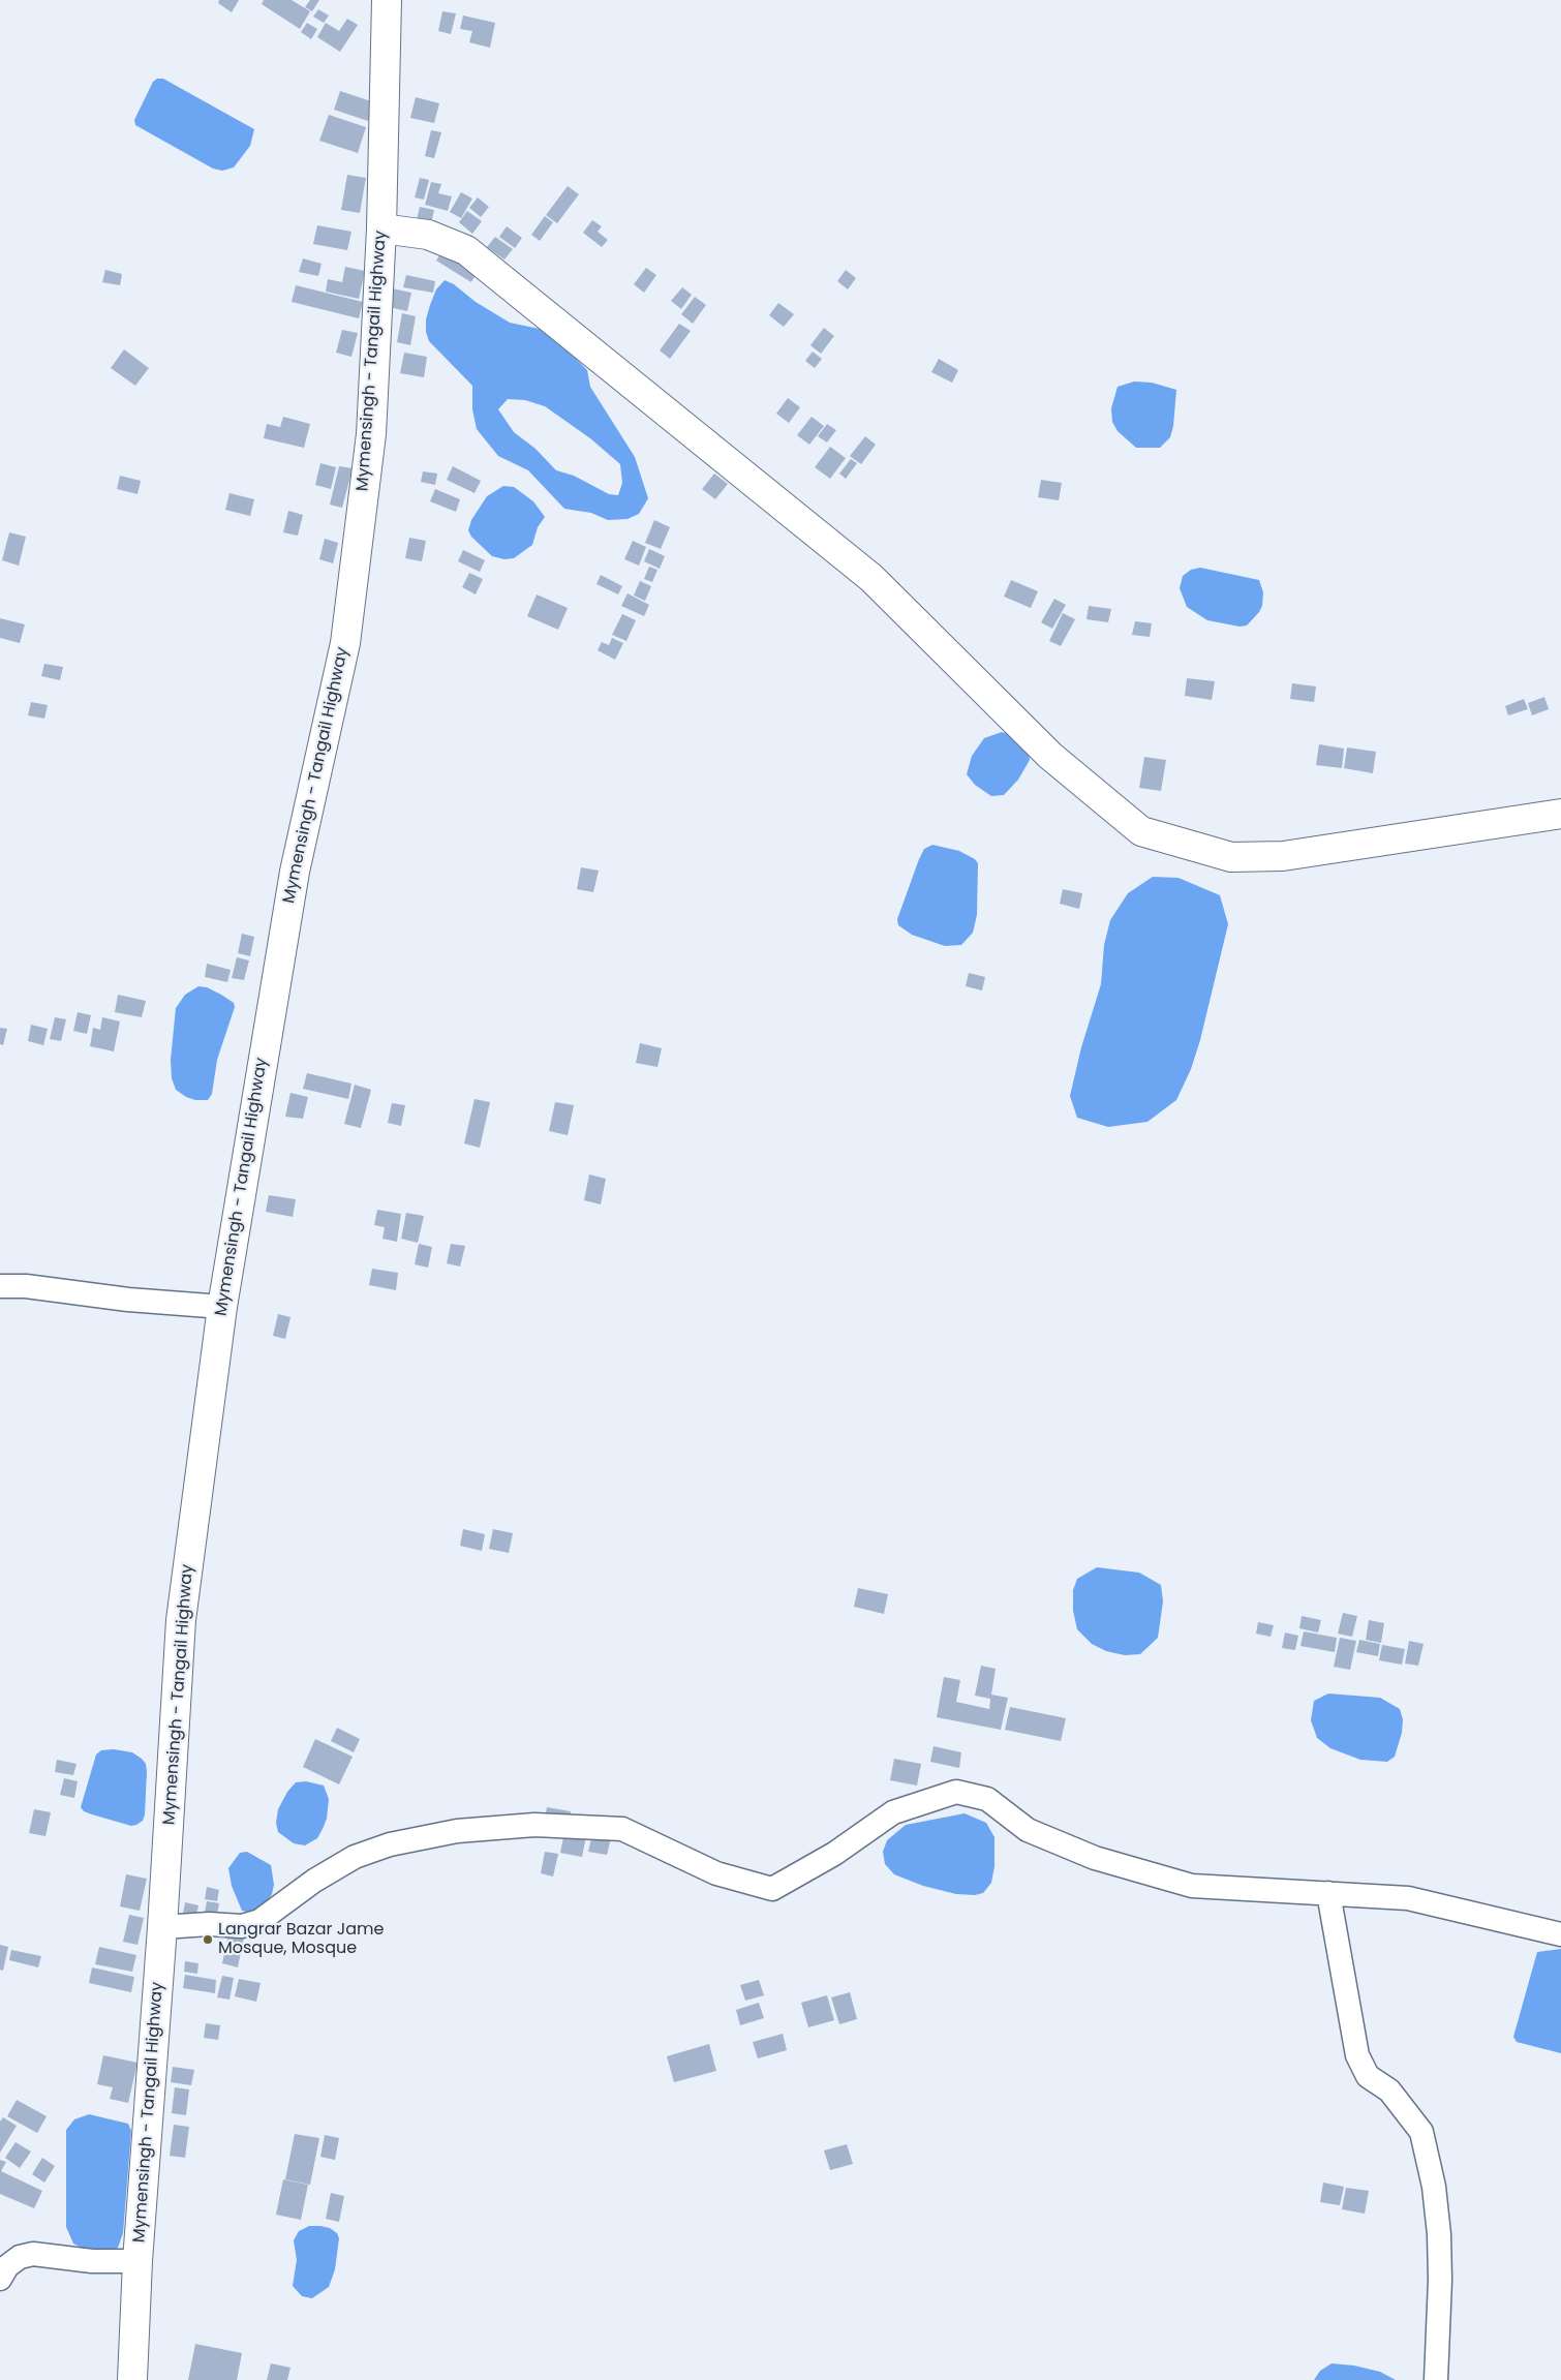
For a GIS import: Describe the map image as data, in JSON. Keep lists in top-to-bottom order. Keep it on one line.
{"streets":{"main road":["Mymensingh - Tangail Highway"]},"places":["Langrar Bazar Jame Mosque, Mosque"]}
